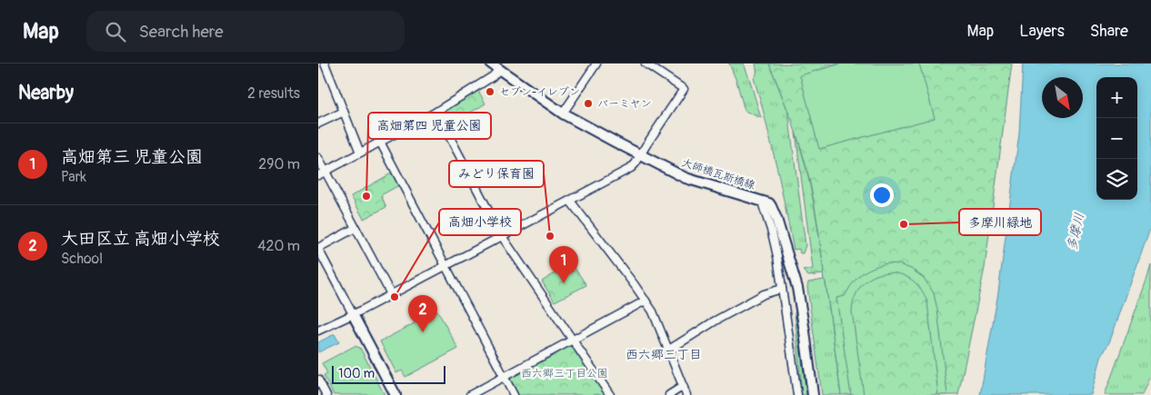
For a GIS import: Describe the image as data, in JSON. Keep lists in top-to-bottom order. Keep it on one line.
{"streets":{"street":["大師橋瓦斯橋線"]},"districts":["西六郷三丁目"],"water":["多摩川"],"parks":["西六郷三丁目公園"],"places":["セブン-イレブン","バーミヤン","高畑第四 児童公園","多摩川緑地","みどり保育園","高畑小学校"],"scale_bar":"100 m","north":"bottom right","page":{"header":"Map","search":"Search here","nav":["Map","Layers","Share"],"heading":["Nearby","2 results"],"map_buttons":["+","−"],"list":[{"mark":"1","name":"高畑第三 児童公園","note":"Park","value":"290 m"},{"mark":"2","name":"大田区立 高畑小学校","note":"School","value":"420 m"}],"pins":["1","2"],"scale":"100 m"}}
